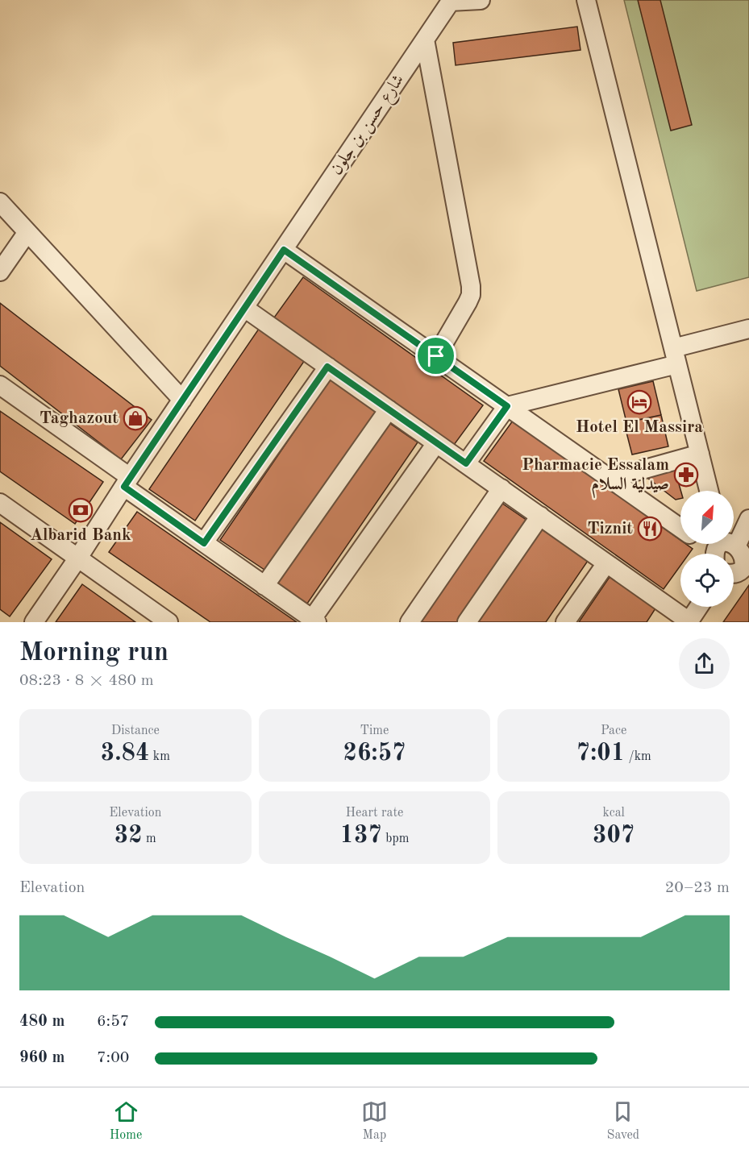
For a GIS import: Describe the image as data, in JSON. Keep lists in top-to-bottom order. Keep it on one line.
{"streets":{"street":["شارع حسن بن جلون"]},"places":{"hotel":["Hotel El Massira"],"shop":["Taghazout"],"pharmacy":["Pharmacie Essalam صيدلية السلام"],"bank":["Albarid Bank"],"restaurant":["Tiznit"]},"north":"top right","page":{"heading":["Morning run","08:23 · 8 × 480 m"],"stats":[["Distance","3.84 km"],["Time","26:57"],["Pace","7:01 /km"],["Elevation","32 m"],["Heart rate","137 bpm"],["kcal","307"]],"chart":["Elevation","20–23 m"],"list":[{"name":"480 m","note":"6:57"},{"name":"960 m","note":"7:00"}],"tabs":["Home","Map","Saved"]}}
